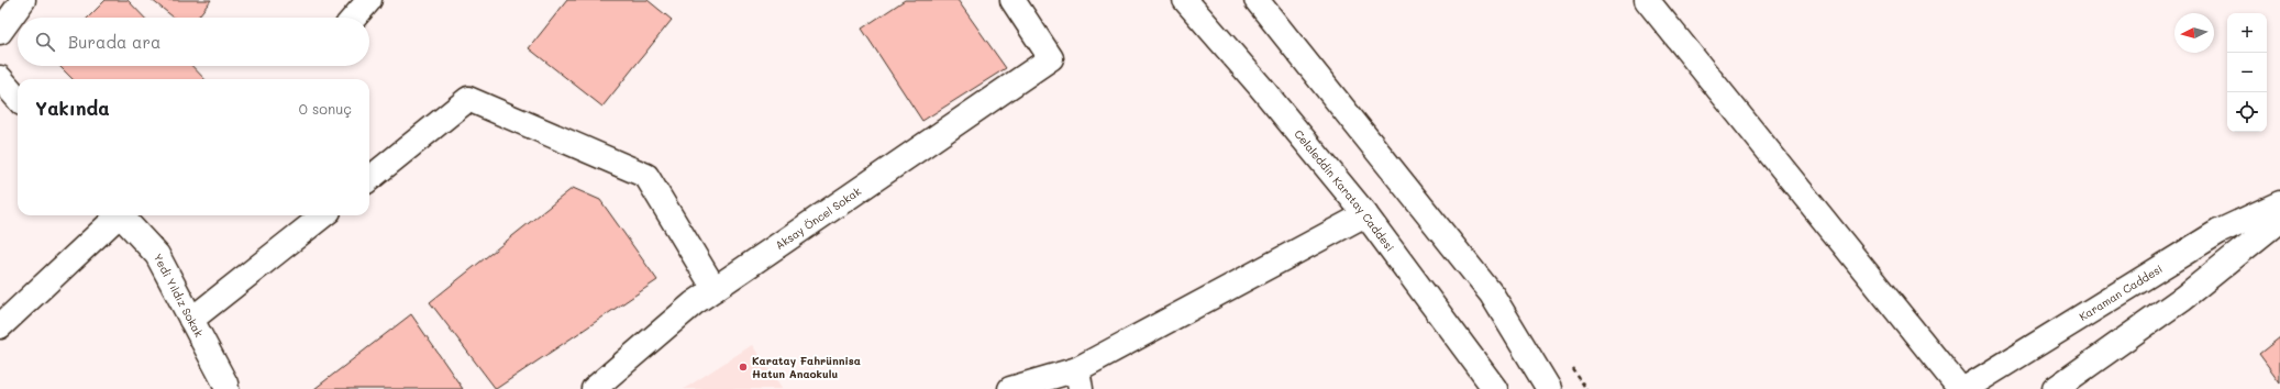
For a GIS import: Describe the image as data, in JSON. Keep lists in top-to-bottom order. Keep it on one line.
{"streets":{"street":["Celaleddin Karatay Caddesi","Aksay Öncel Sokak","Karaman Caddesi","Yedi Yıldız Sokak"]},"places":["Karatay Fahrünnisa Hatun Anaokulu"],"north":"left","page":{"map_buttons":["+","−"],"search":"Burada ara","heading":["Yakında","0 sonuç"]}}
